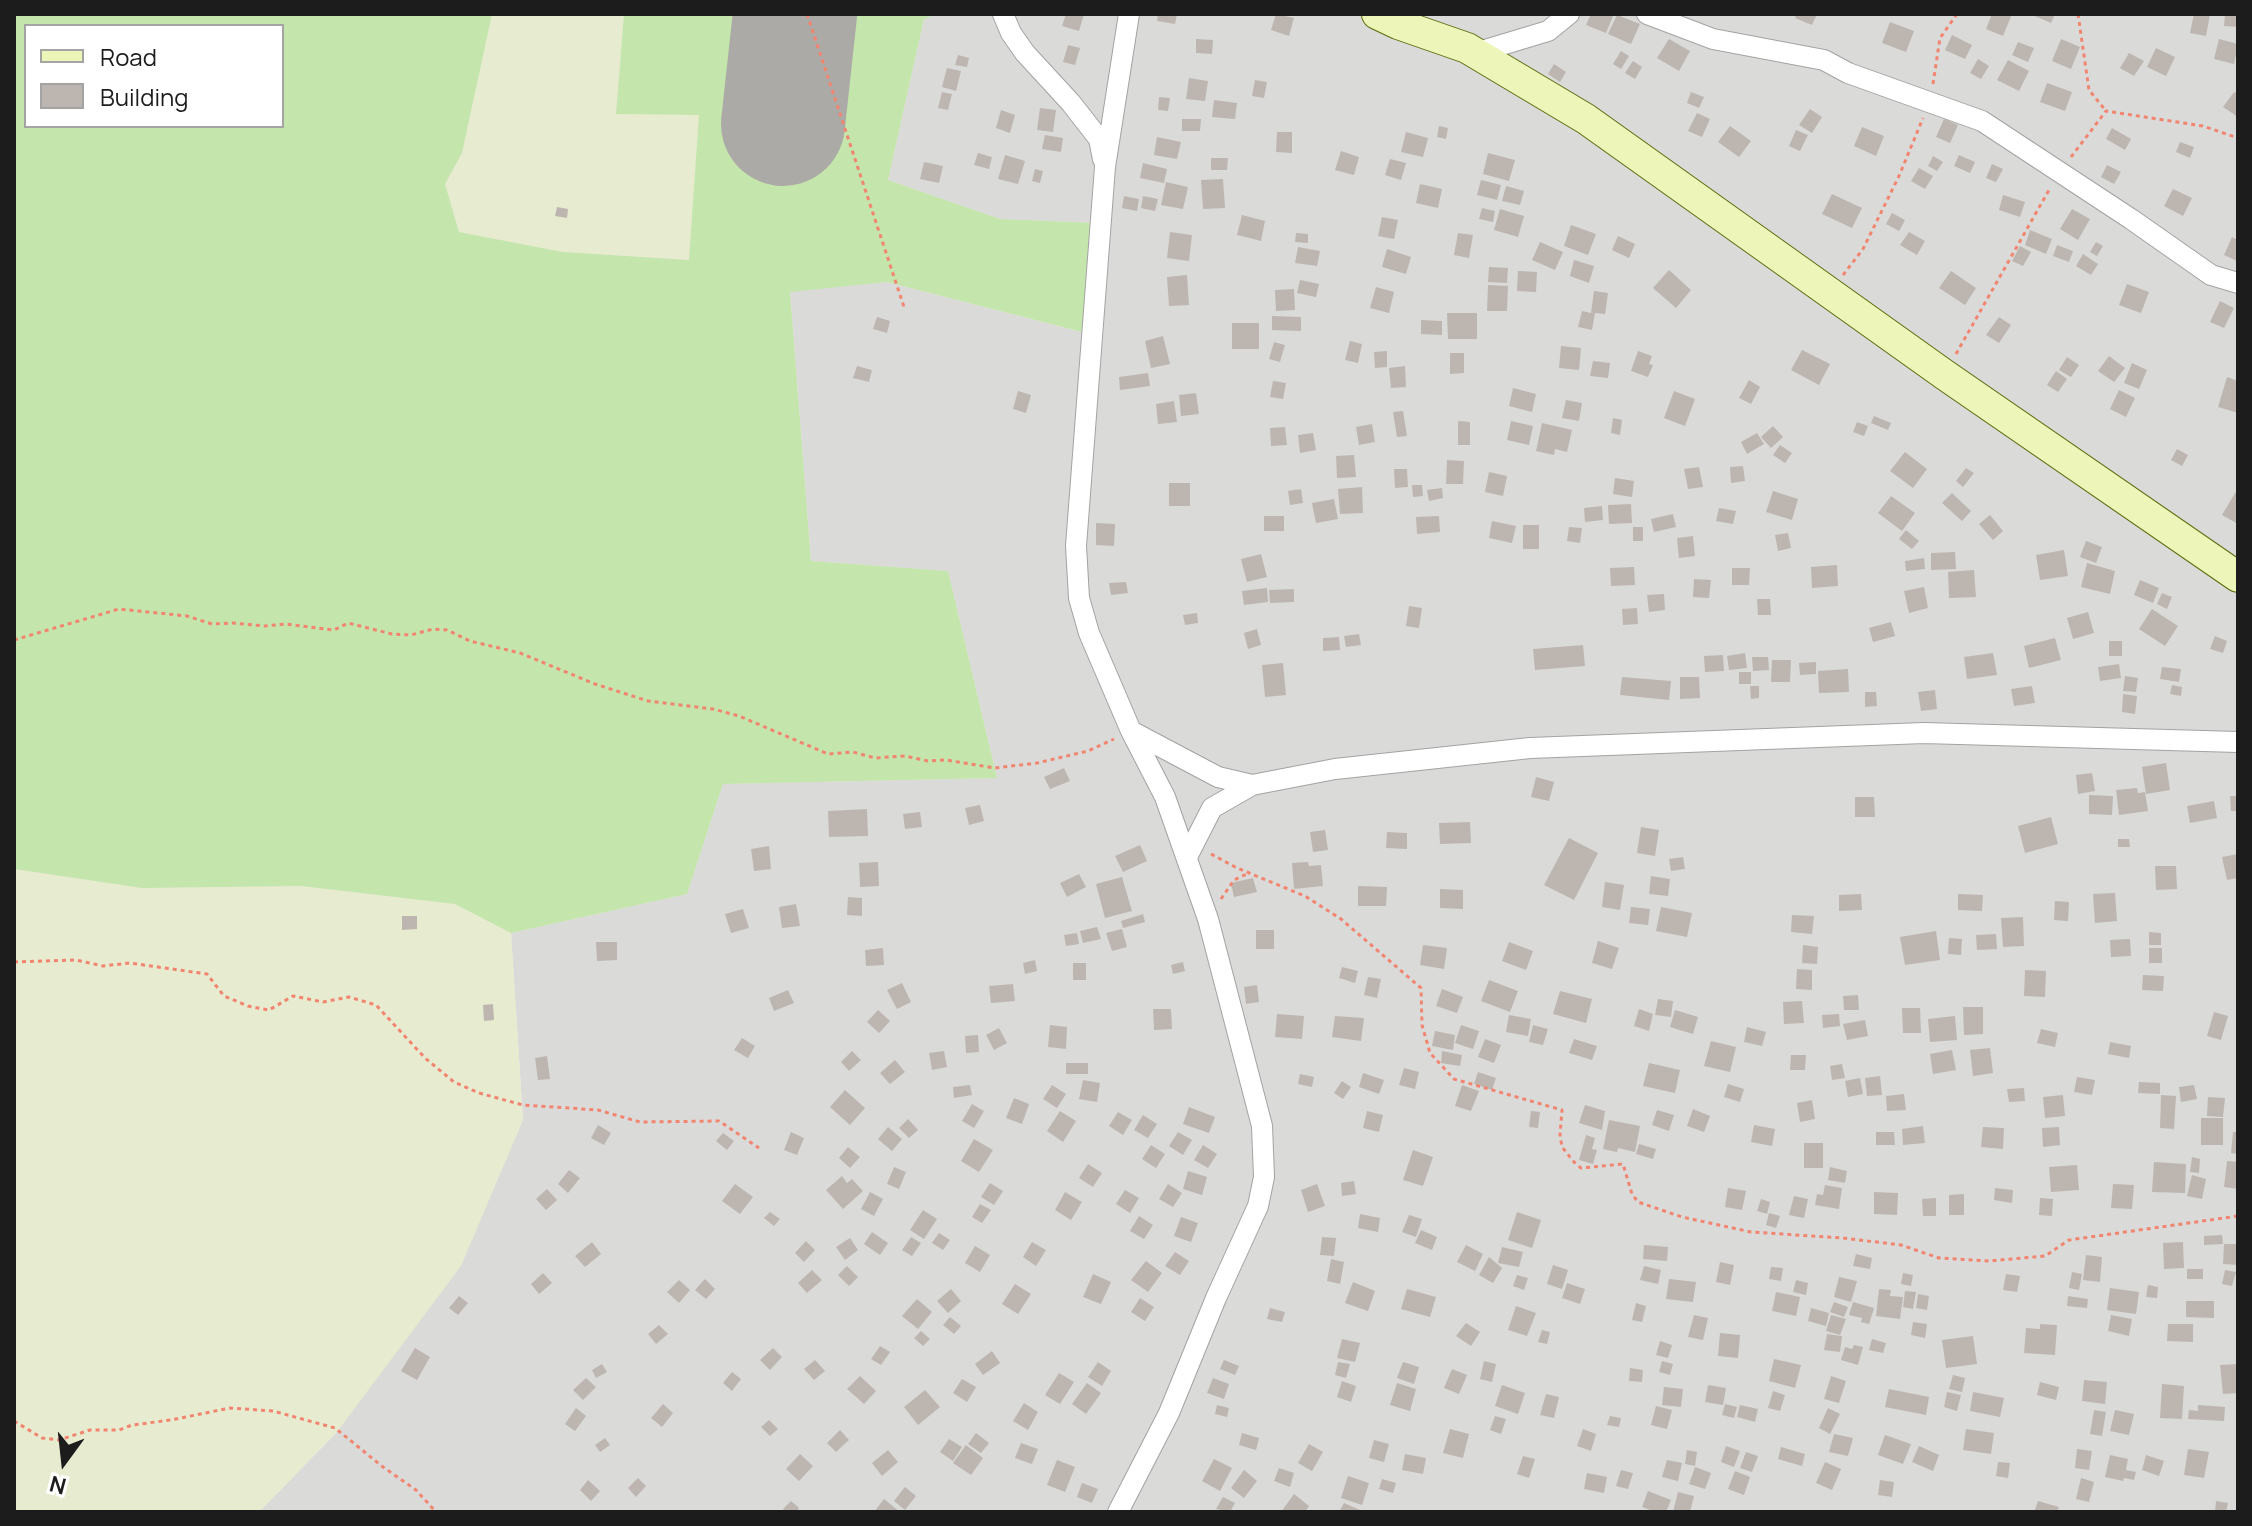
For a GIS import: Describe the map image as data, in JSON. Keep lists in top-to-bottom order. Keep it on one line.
{"legend":["Road","Building"],"north":"bottom"}
